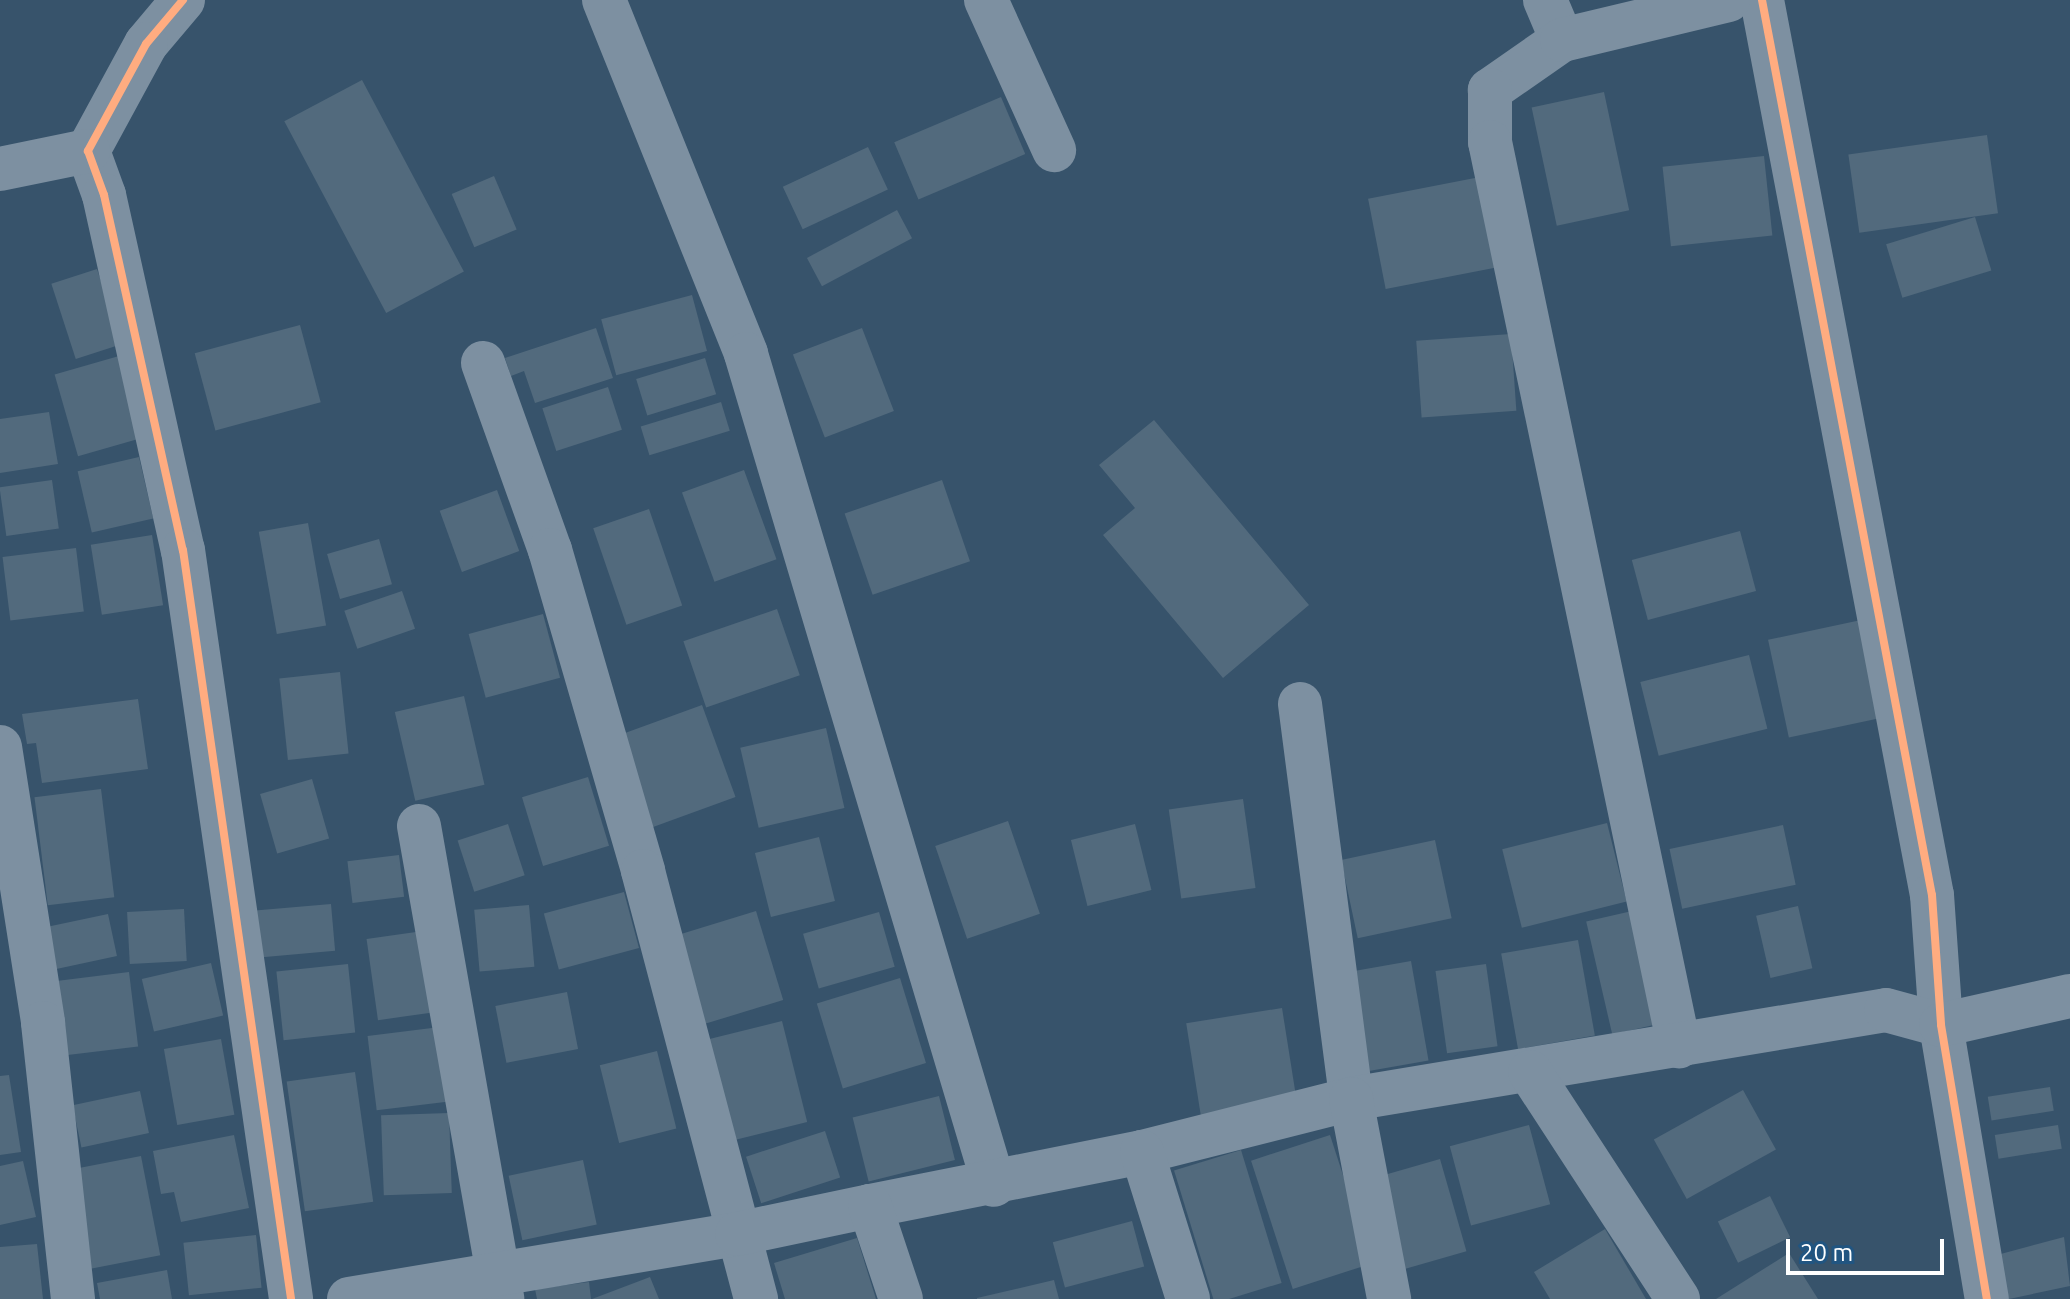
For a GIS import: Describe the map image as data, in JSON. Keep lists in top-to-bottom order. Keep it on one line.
{"scale_bar":"20 m"}
